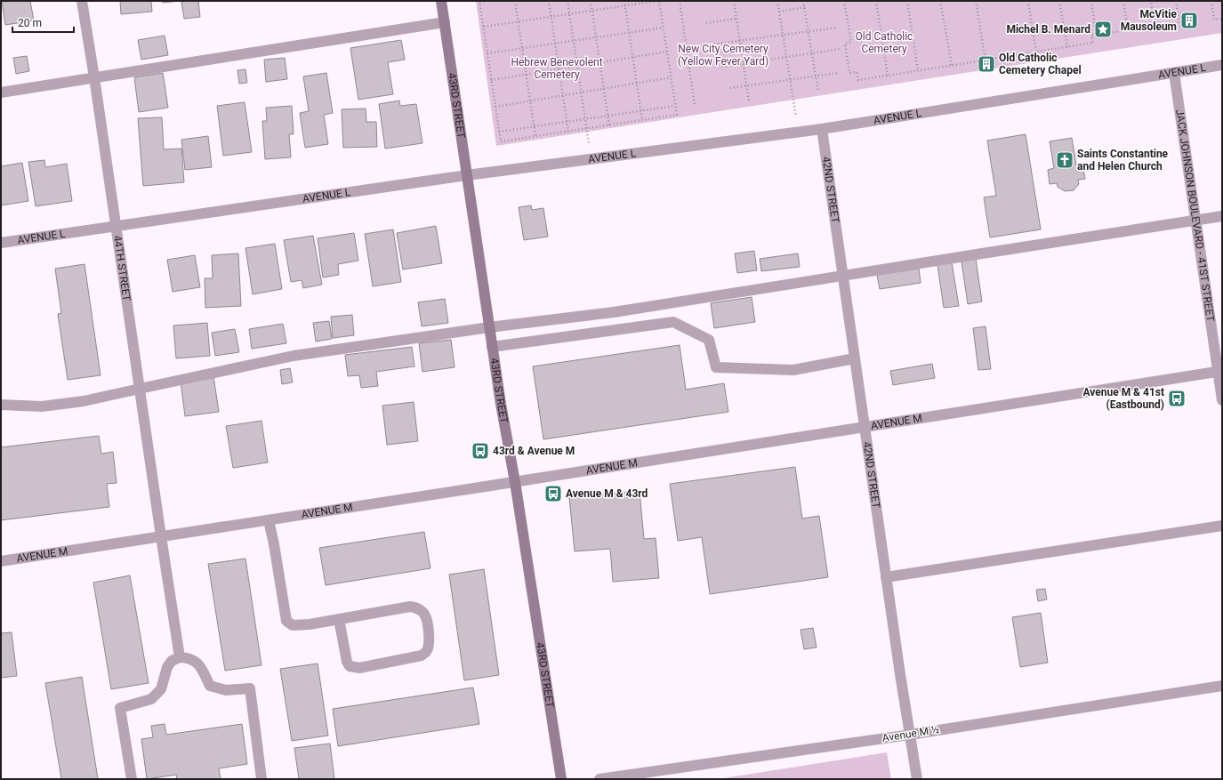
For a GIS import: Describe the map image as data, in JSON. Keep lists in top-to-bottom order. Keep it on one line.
{"streets":{"street":["AVENUE L","43RD STREET","42ND STREET","JACK JOHNSON BOULEVARD - 41ST STREET","44TH STREET","AVENUE M","Avenue M ½"]},"crossings":[["AVENUE L","43RD STREET"],["AVENUE L","42ND STREET"],["AVENUE L","JACK JOHNSON BOULEVARD - 41ST STREET"],["AVENUE L","44TH STREET"],["43RD STREET","AVENUE M"],["42ND STREET","AVENUE M"],["42ND STREET","Avenue M ½"],["JACK JOHNSON BOULEVARD - 41ST STREET","AVENUE M"],["44TH STREET","AVENUE M"]],"parks":["Old Catholic Cemetery","New City Cemetery (Yellow Fever Yard)","Hebrew Benevolent Cemetery"],"places":{"building":["McVitie Mausoleum","Old Catholic Cemetery Chapel"],"place":["Michel B. Menard"],"church":["Saints Constantine and Helen Church"],"bus stop":["Avenue M & 41st (Eastbound)","43rd & Avenue M","Avenue M & 43rd"]},"scale_bar":"20 m"}
